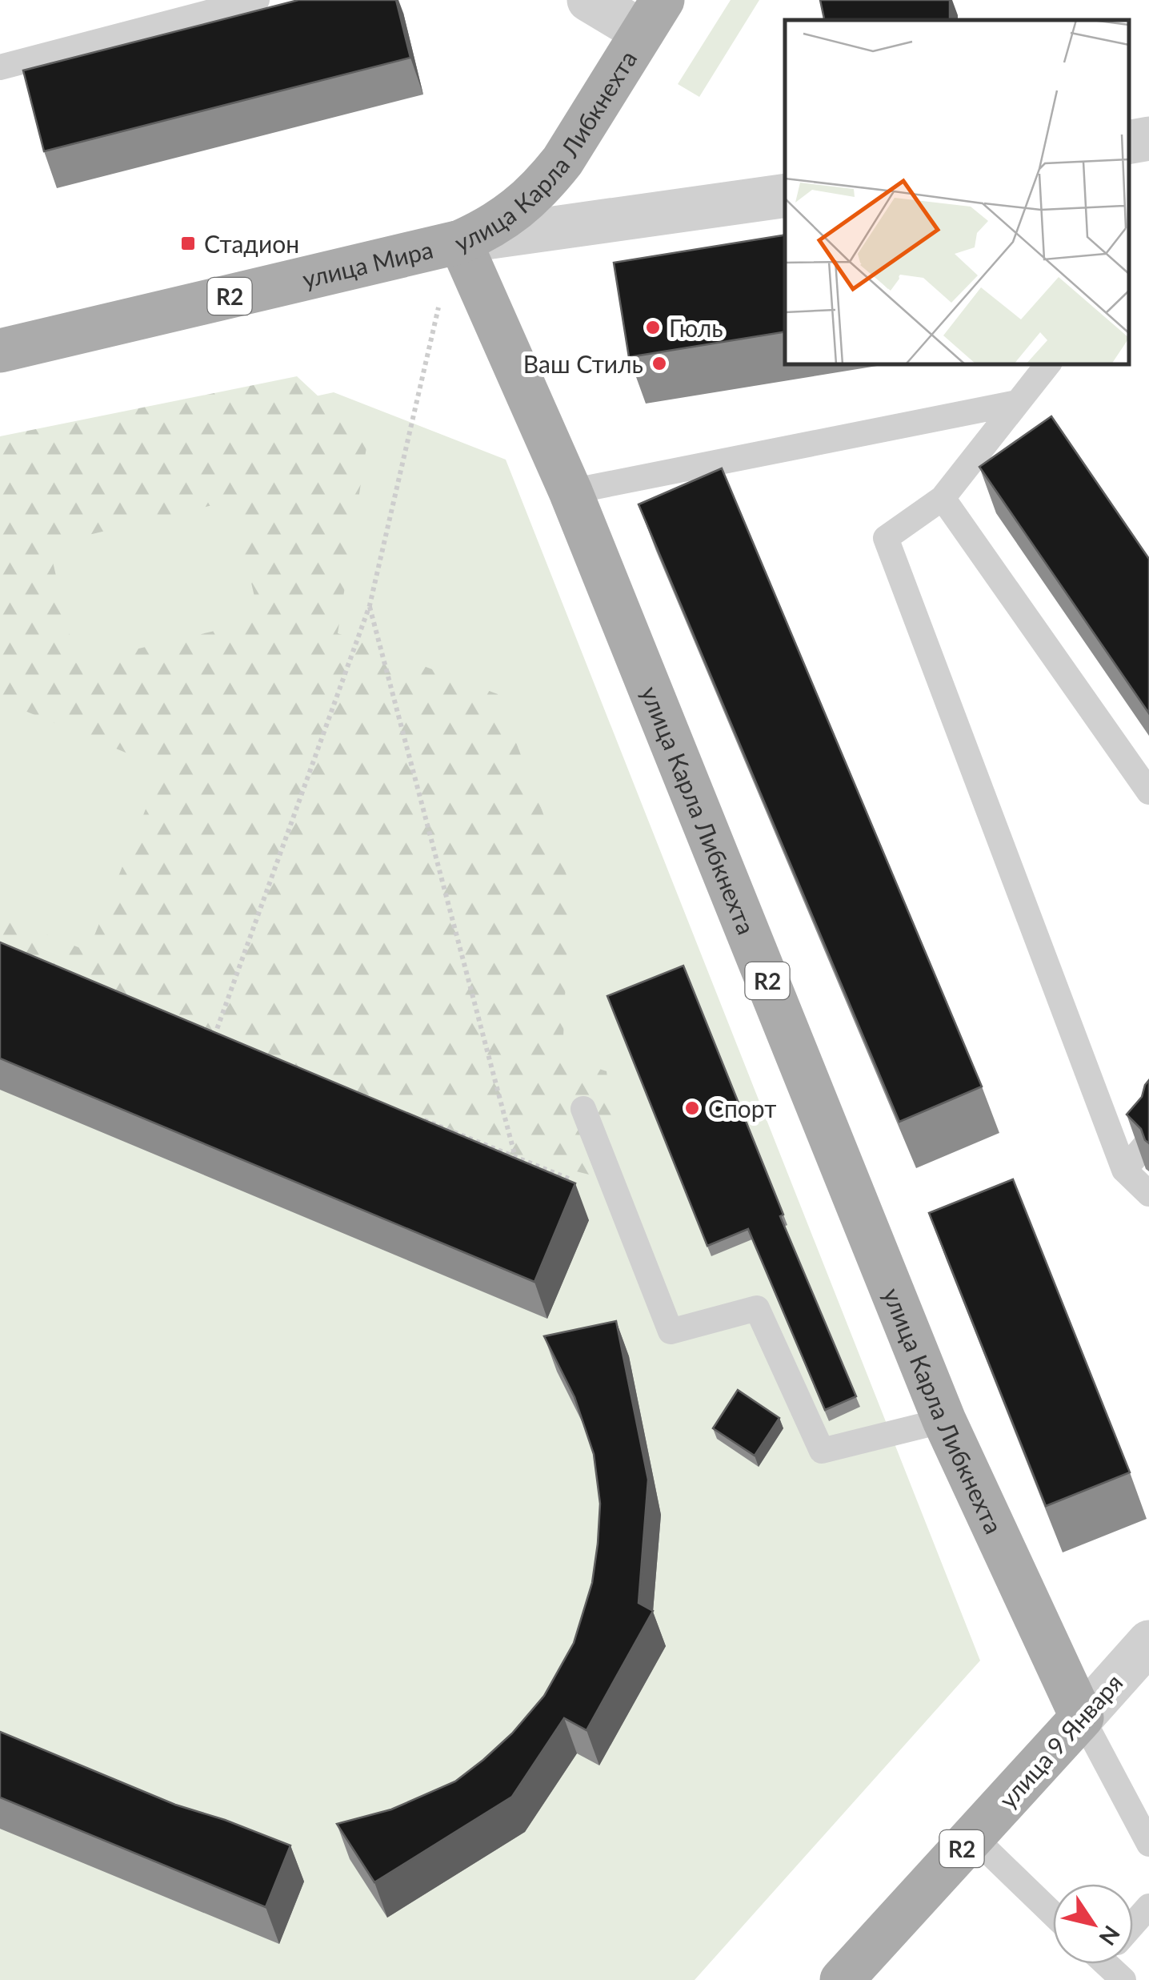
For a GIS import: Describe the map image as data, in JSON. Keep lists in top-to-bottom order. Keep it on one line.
{"streets":{"main road":["улица Карла Либкнехта","улица Мира","R2","улица 9 Января"]},"crossings":[["улица Карла Либкнехта","улица Мира"],["улица Карла Либкнехта","улица 9 Января"]],"places":{"transit":["Стадион"],"other":["Гюль","Ваш Стиль","Спорт"]},"north":"bottom right"}
